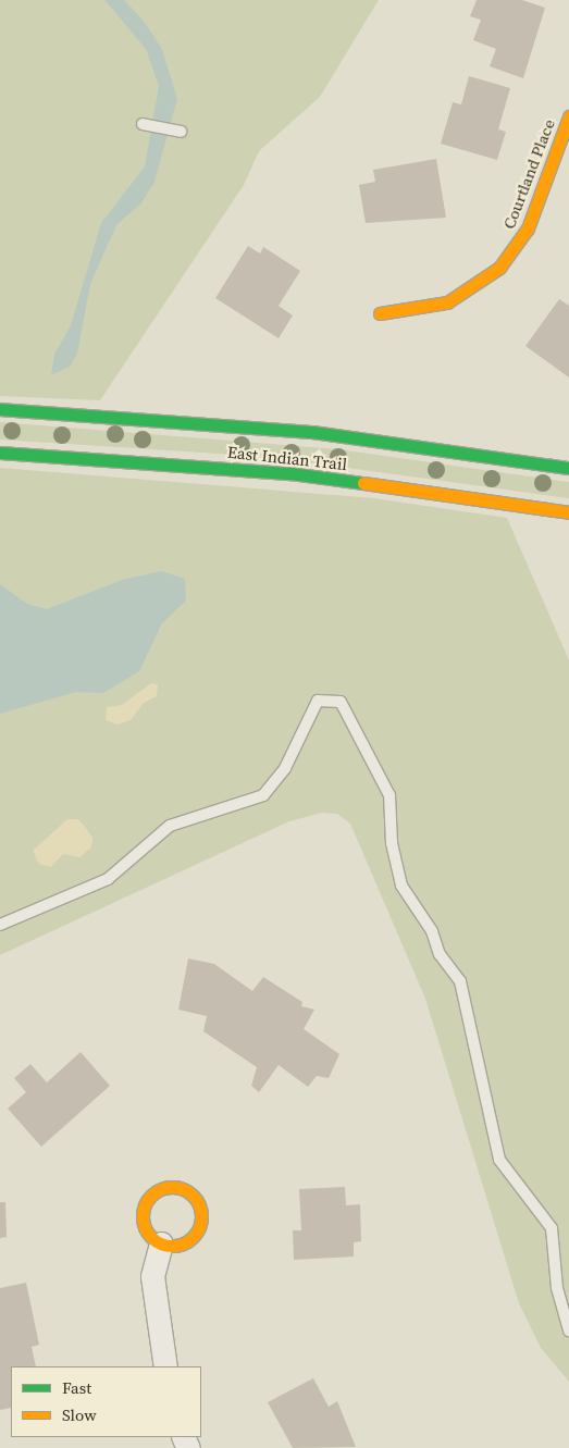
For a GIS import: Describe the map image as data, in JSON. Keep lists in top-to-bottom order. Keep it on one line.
{"streets":{"main road":["Courtland Place","East Indian Trail"]},"legend":["Fast","Slow"]}
